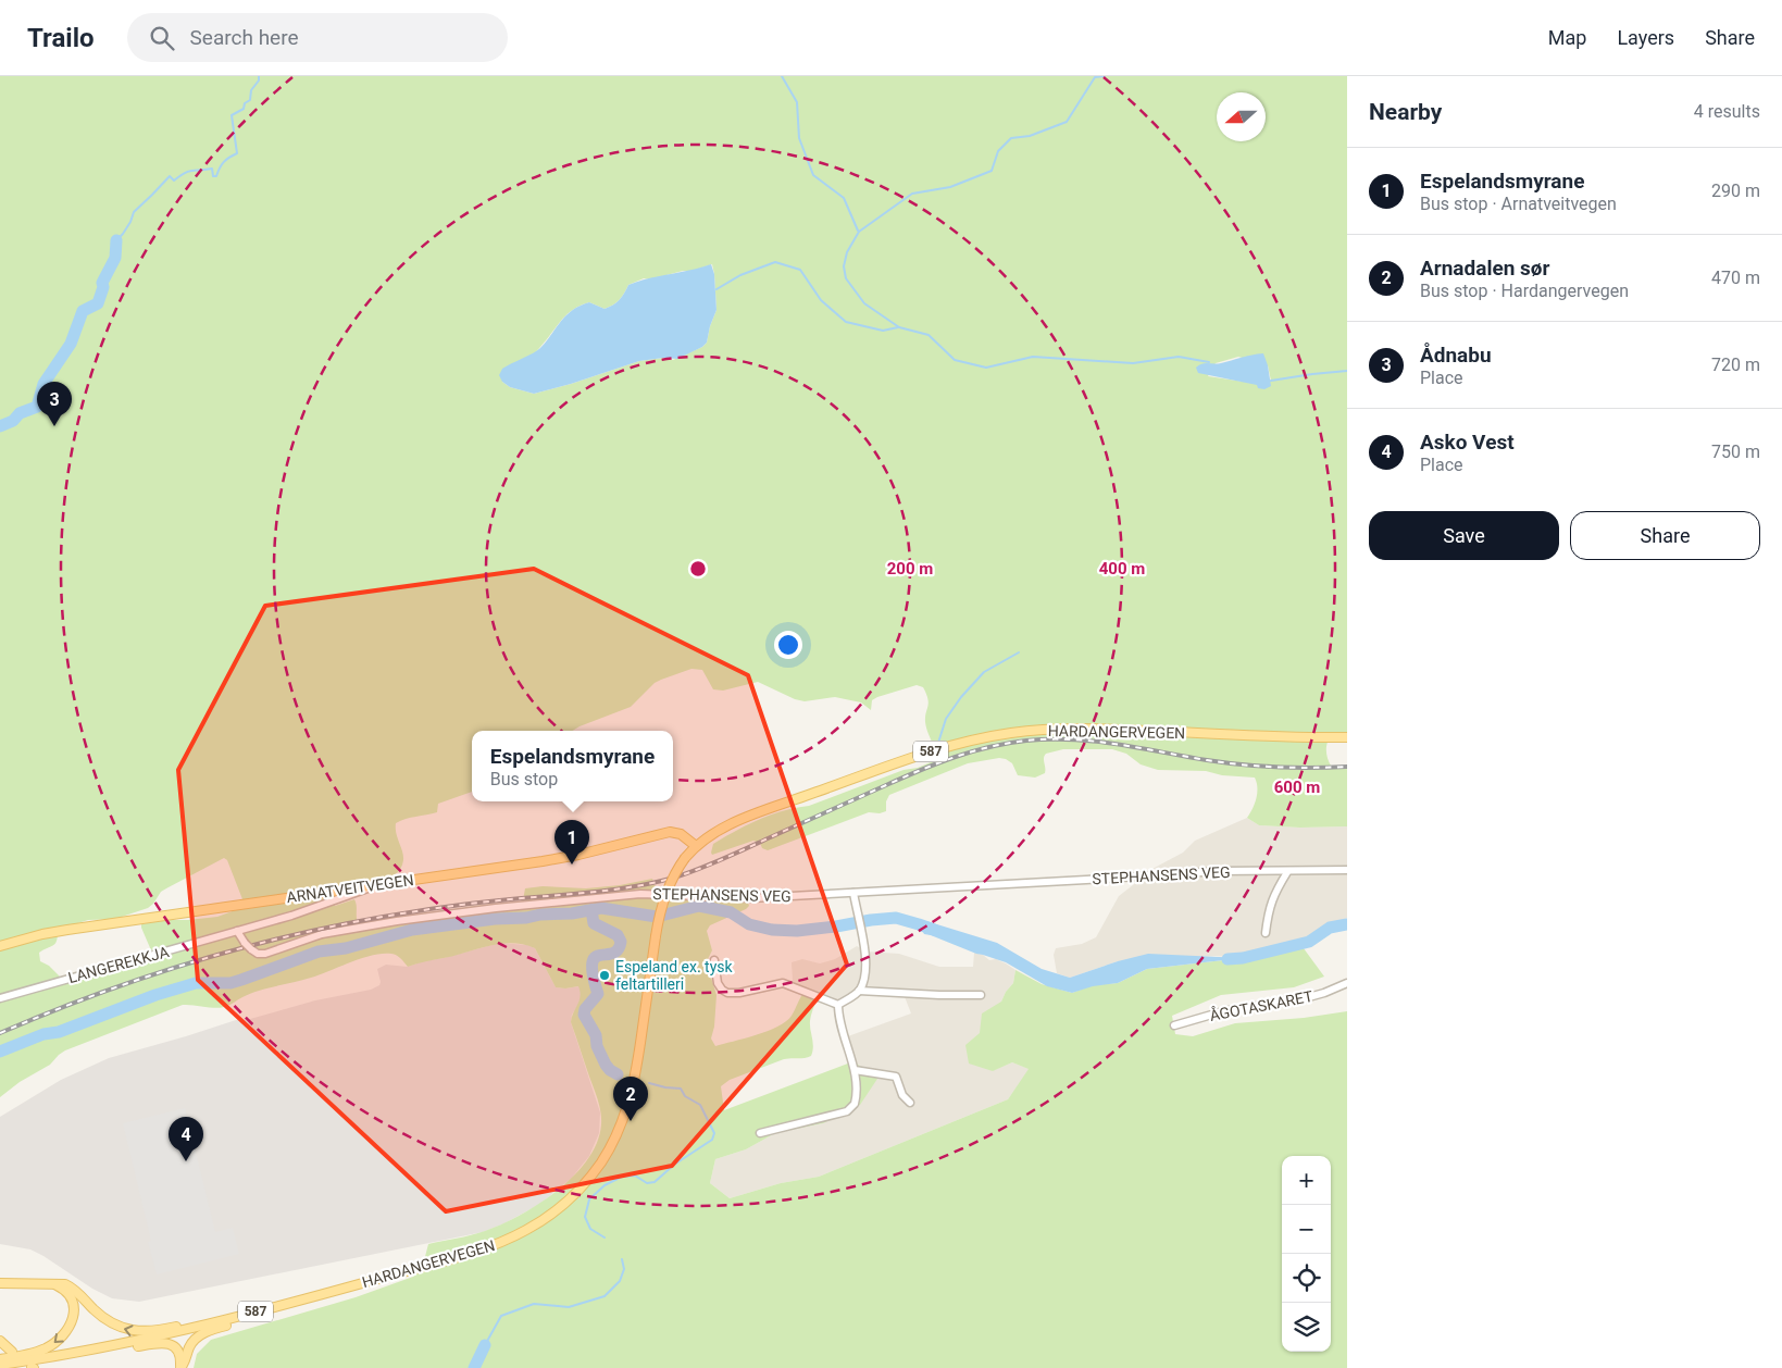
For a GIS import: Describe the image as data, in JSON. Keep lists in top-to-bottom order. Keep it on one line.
{"streets":{"main road":["HARDANGERVEGEN","587","ARNATVEITVEGEN"],"street":["STEPHANSENS VEG","LANGEREKKJA","ÅGOTASKARET"]},"crossings":[["HARDANGERVEGEN","587"],["HARDANGERVEGEN","ARNATVEITVEGEN"],["STEPHANSENS VEG","LANGEREKKJA"],["ARNATVEITVEGEN","LANGEREKKJA"]],"places":["Espeland ex. tysk feltartilleri"],"north":"left","page":{"header":"Trailo","search":"Search here","nav":["Map","Layers","Share"],"heading":["Nearby","4 results"],"list":[{"mark":"1","name":"Espelandsmyrane","note":"Bus stop · Arnatveitvegen","value":"290 m"},{"mark":"2","name":"Arnadalen sør","note":"Bus stop · Hardangervegen","value":"470 m"},{"mark":"3","name":"Ådnabu","note":"Place","value":"720 m"},{"mark":"4","name":"Asko Vest","note":"Place","value":"750 m"}],"pins":["3","1","2","4"],"buttons":["Save","Share"],"popup":["Espelandsmyrane","Bus stop"],"map_buttons":["+","−"]},"rings":["200 m","400 m","600 m"]}
